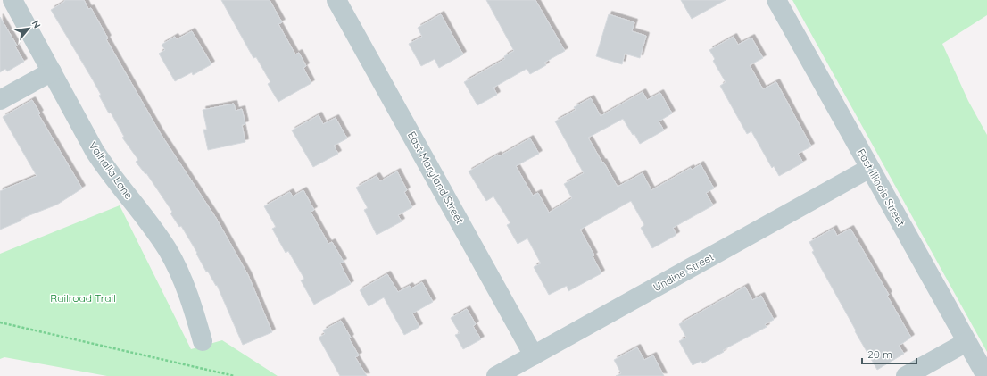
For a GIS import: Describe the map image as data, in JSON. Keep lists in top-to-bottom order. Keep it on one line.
{"streets":{"street":["Valhalla Lane","East Maryland Street","East Illinois Street","Undine Street"]},"crossings":[["East Maryland Street","Undine Street"],["East Illinois Street","Undine Street"]],"parks":["Railroad Trail"],"scale_bar":"20 m","north":"top right"}
